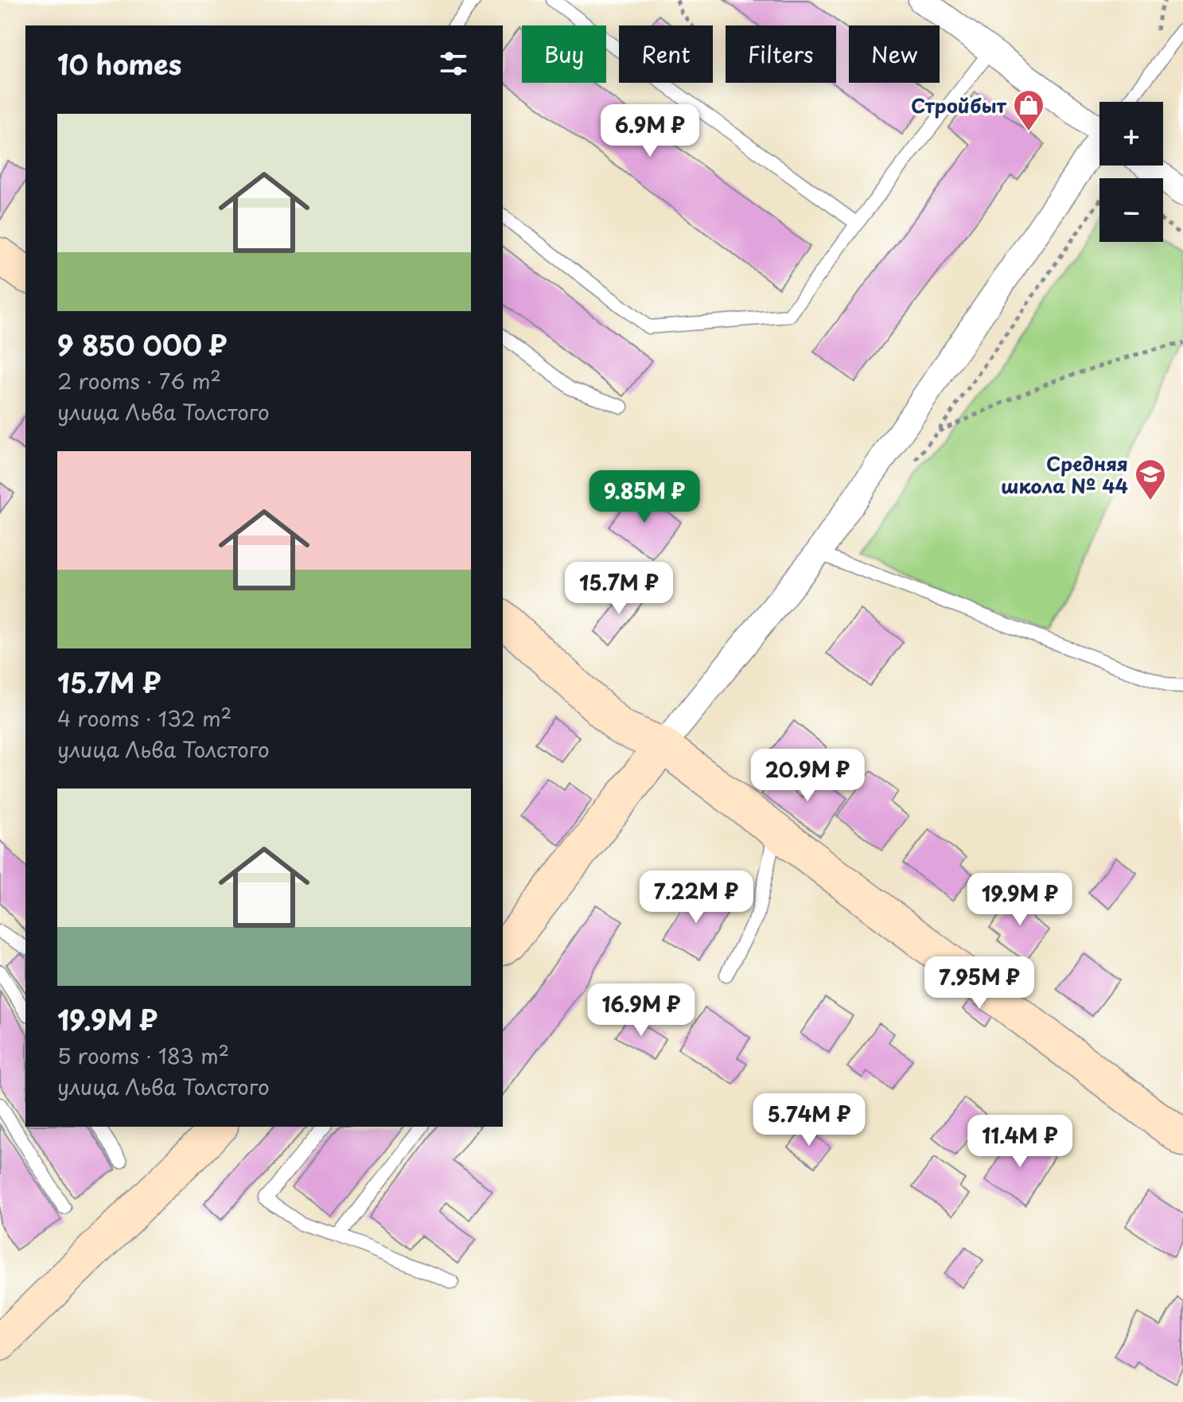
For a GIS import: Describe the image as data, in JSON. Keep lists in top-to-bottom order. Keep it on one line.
{"places":{"shop":["Стройбыт"],"school or university":["Средняя школа № 44"]},"page":{"chip":["Buy","Rent","Filters","New"],"heading":"10 homes","map_buttons":["+","−"],"list":[{"name":"9 850 000 ₽","note":"2 rooms · 76 m² · улица Льва Толстого"},{"name":"15.7M ₽","note":"4 rooms · 132 m² · улица Льва Толстого"},{"name":"19.9M ₽","note":"5 rooms · 183 m² · улица Льва Толстого"}],"price":["6.9M ₽","9.85M ₽","15.7M ₽","20.9M ₽","7.22M ₽","19.9M ₽","7.95M ₽","16.9M ₽","5.74M ₽","11.4M ₽"]}}
